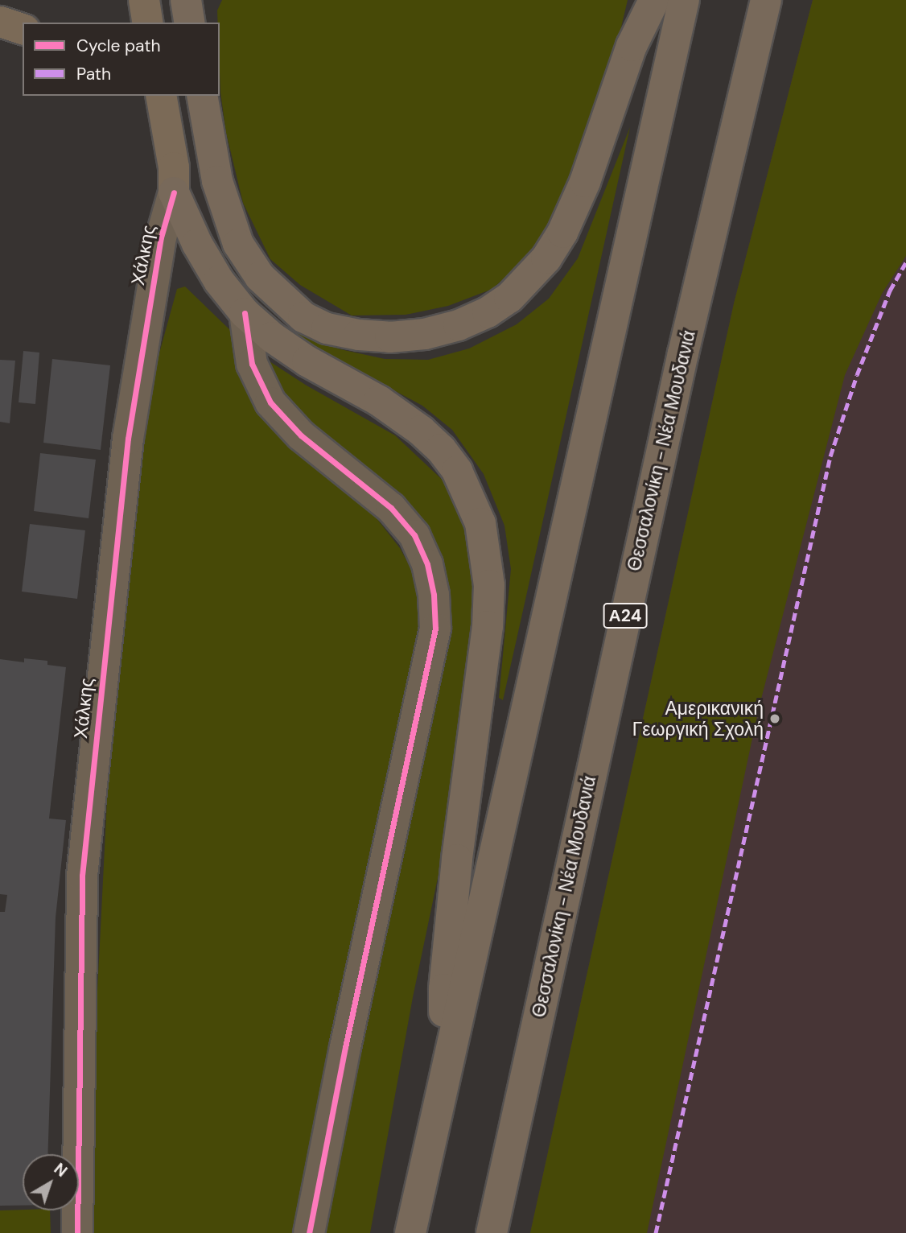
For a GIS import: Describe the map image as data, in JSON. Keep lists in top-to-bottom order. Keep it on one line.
{"streets":{"highway":["Θεσσαλονίκη - Νέα Μουδανιά","Α24"],"street":["Χάλκης"]},"places":["Αμερικανική Γεωργική Σχολή"],"legend":["Cycle path","Path"],"north":"top right"}
